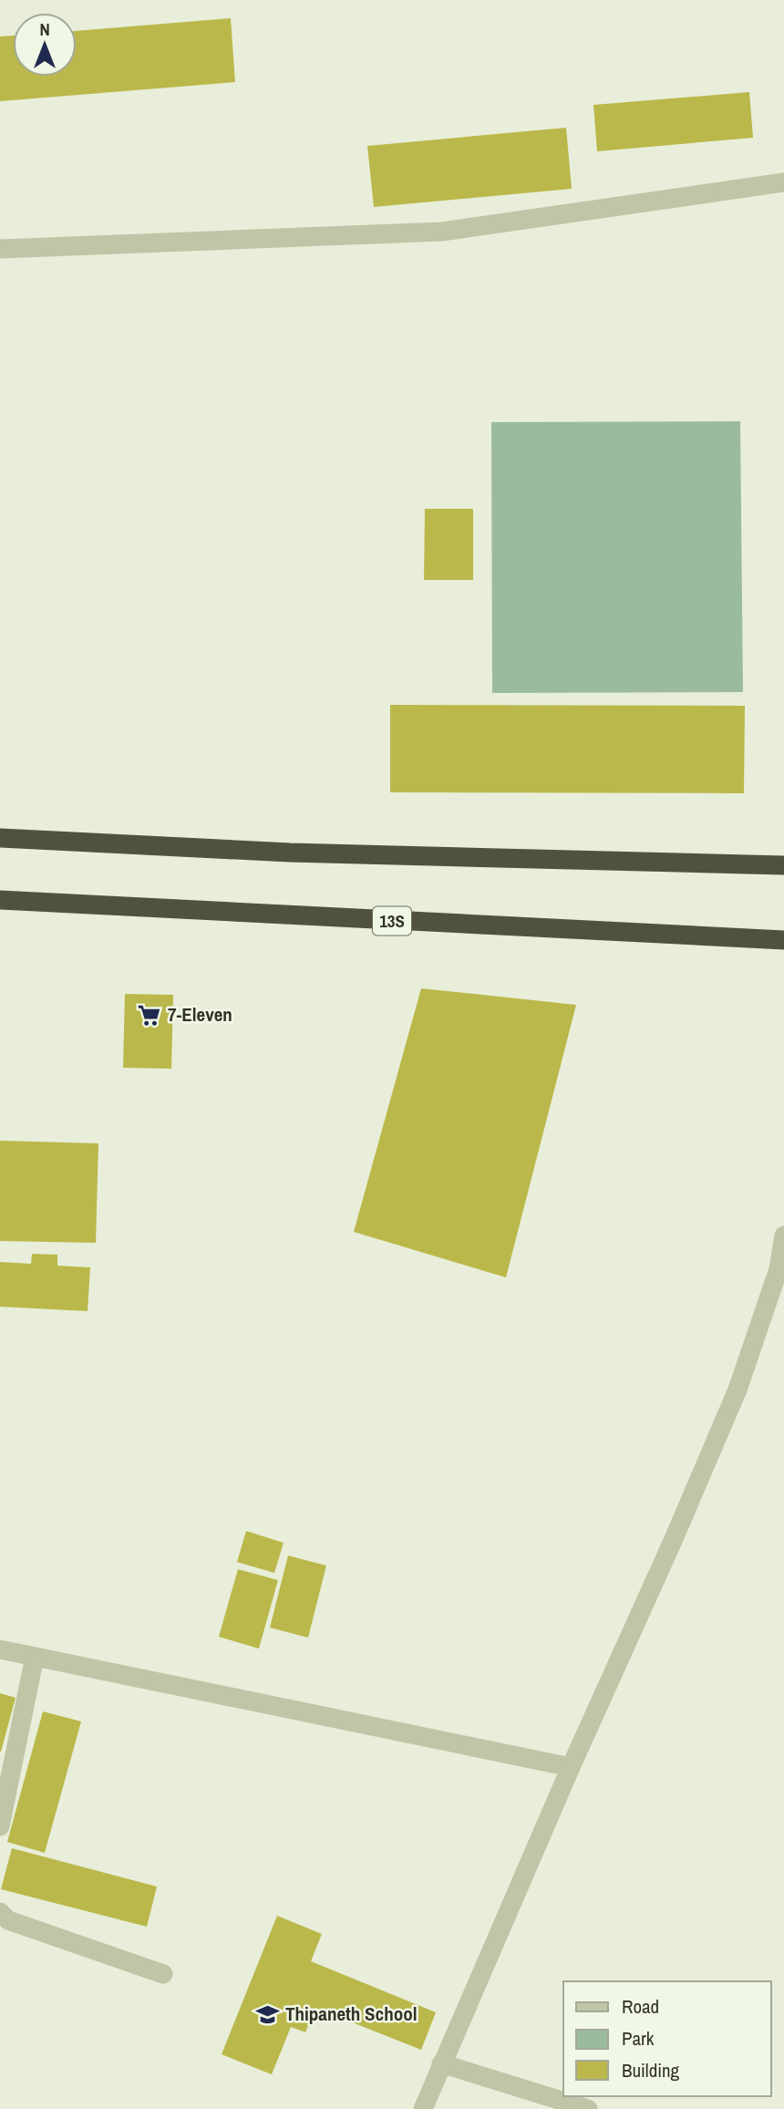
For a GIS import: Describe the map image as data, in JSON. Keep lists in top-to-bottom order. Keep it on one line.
{"streets":{"highway":["13S"]},"places":{"supermarket":["7-Eleven"],"school or university":["Thipaneth School"]},"legend":["Road","Park","Building"],"north":"top"}
